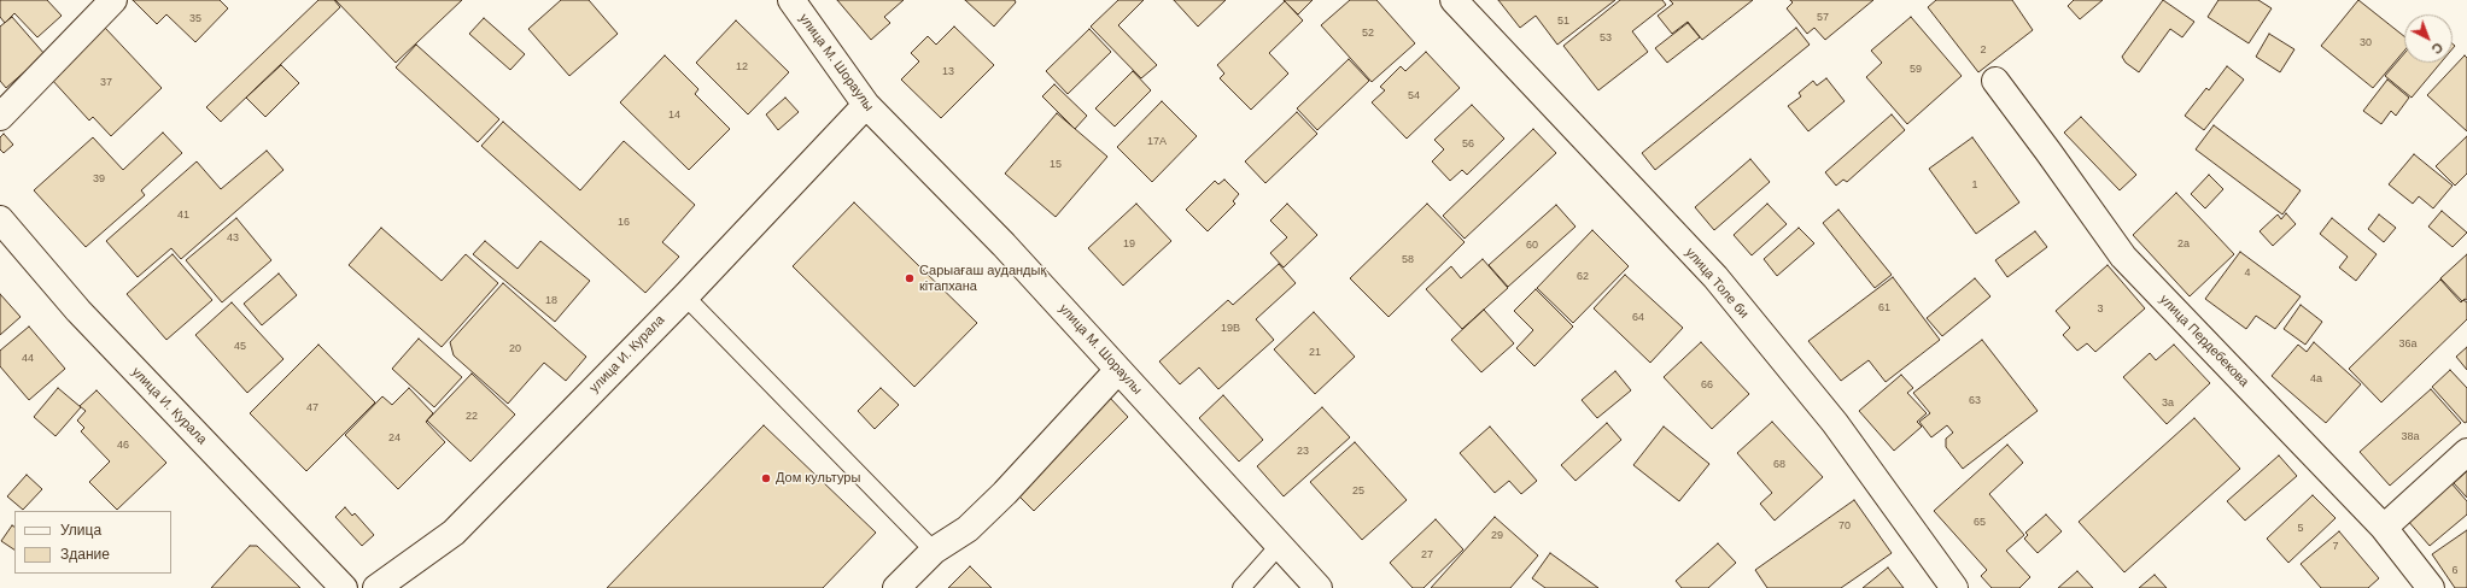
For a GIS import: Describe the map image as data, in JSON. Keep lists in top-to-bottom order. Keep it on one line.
{"streets":{"street":["улица М. Шораулы","улица Толе би","улица Пердебекова","улица И. Курала"]},"crossings":[["улица М. Шораулы","улица И. Курала"]],"places":["Сарыағаш аудандық кітапхана","Дом культуры"],"house_numbers":["57","35","51","52","53","30","2","12","59","13","37","54","14","17А","56","15","39","1","41","16","43","19","2а","60","58","4","62","18","61","3","64","19В","36а","45","20","21","44","4а","66","63","3а","47","22","38а","24","46","23","68","25","65","70","5","29","7","27","6"],"legend":["Улица","Здание"],"north":"bottom right"}
